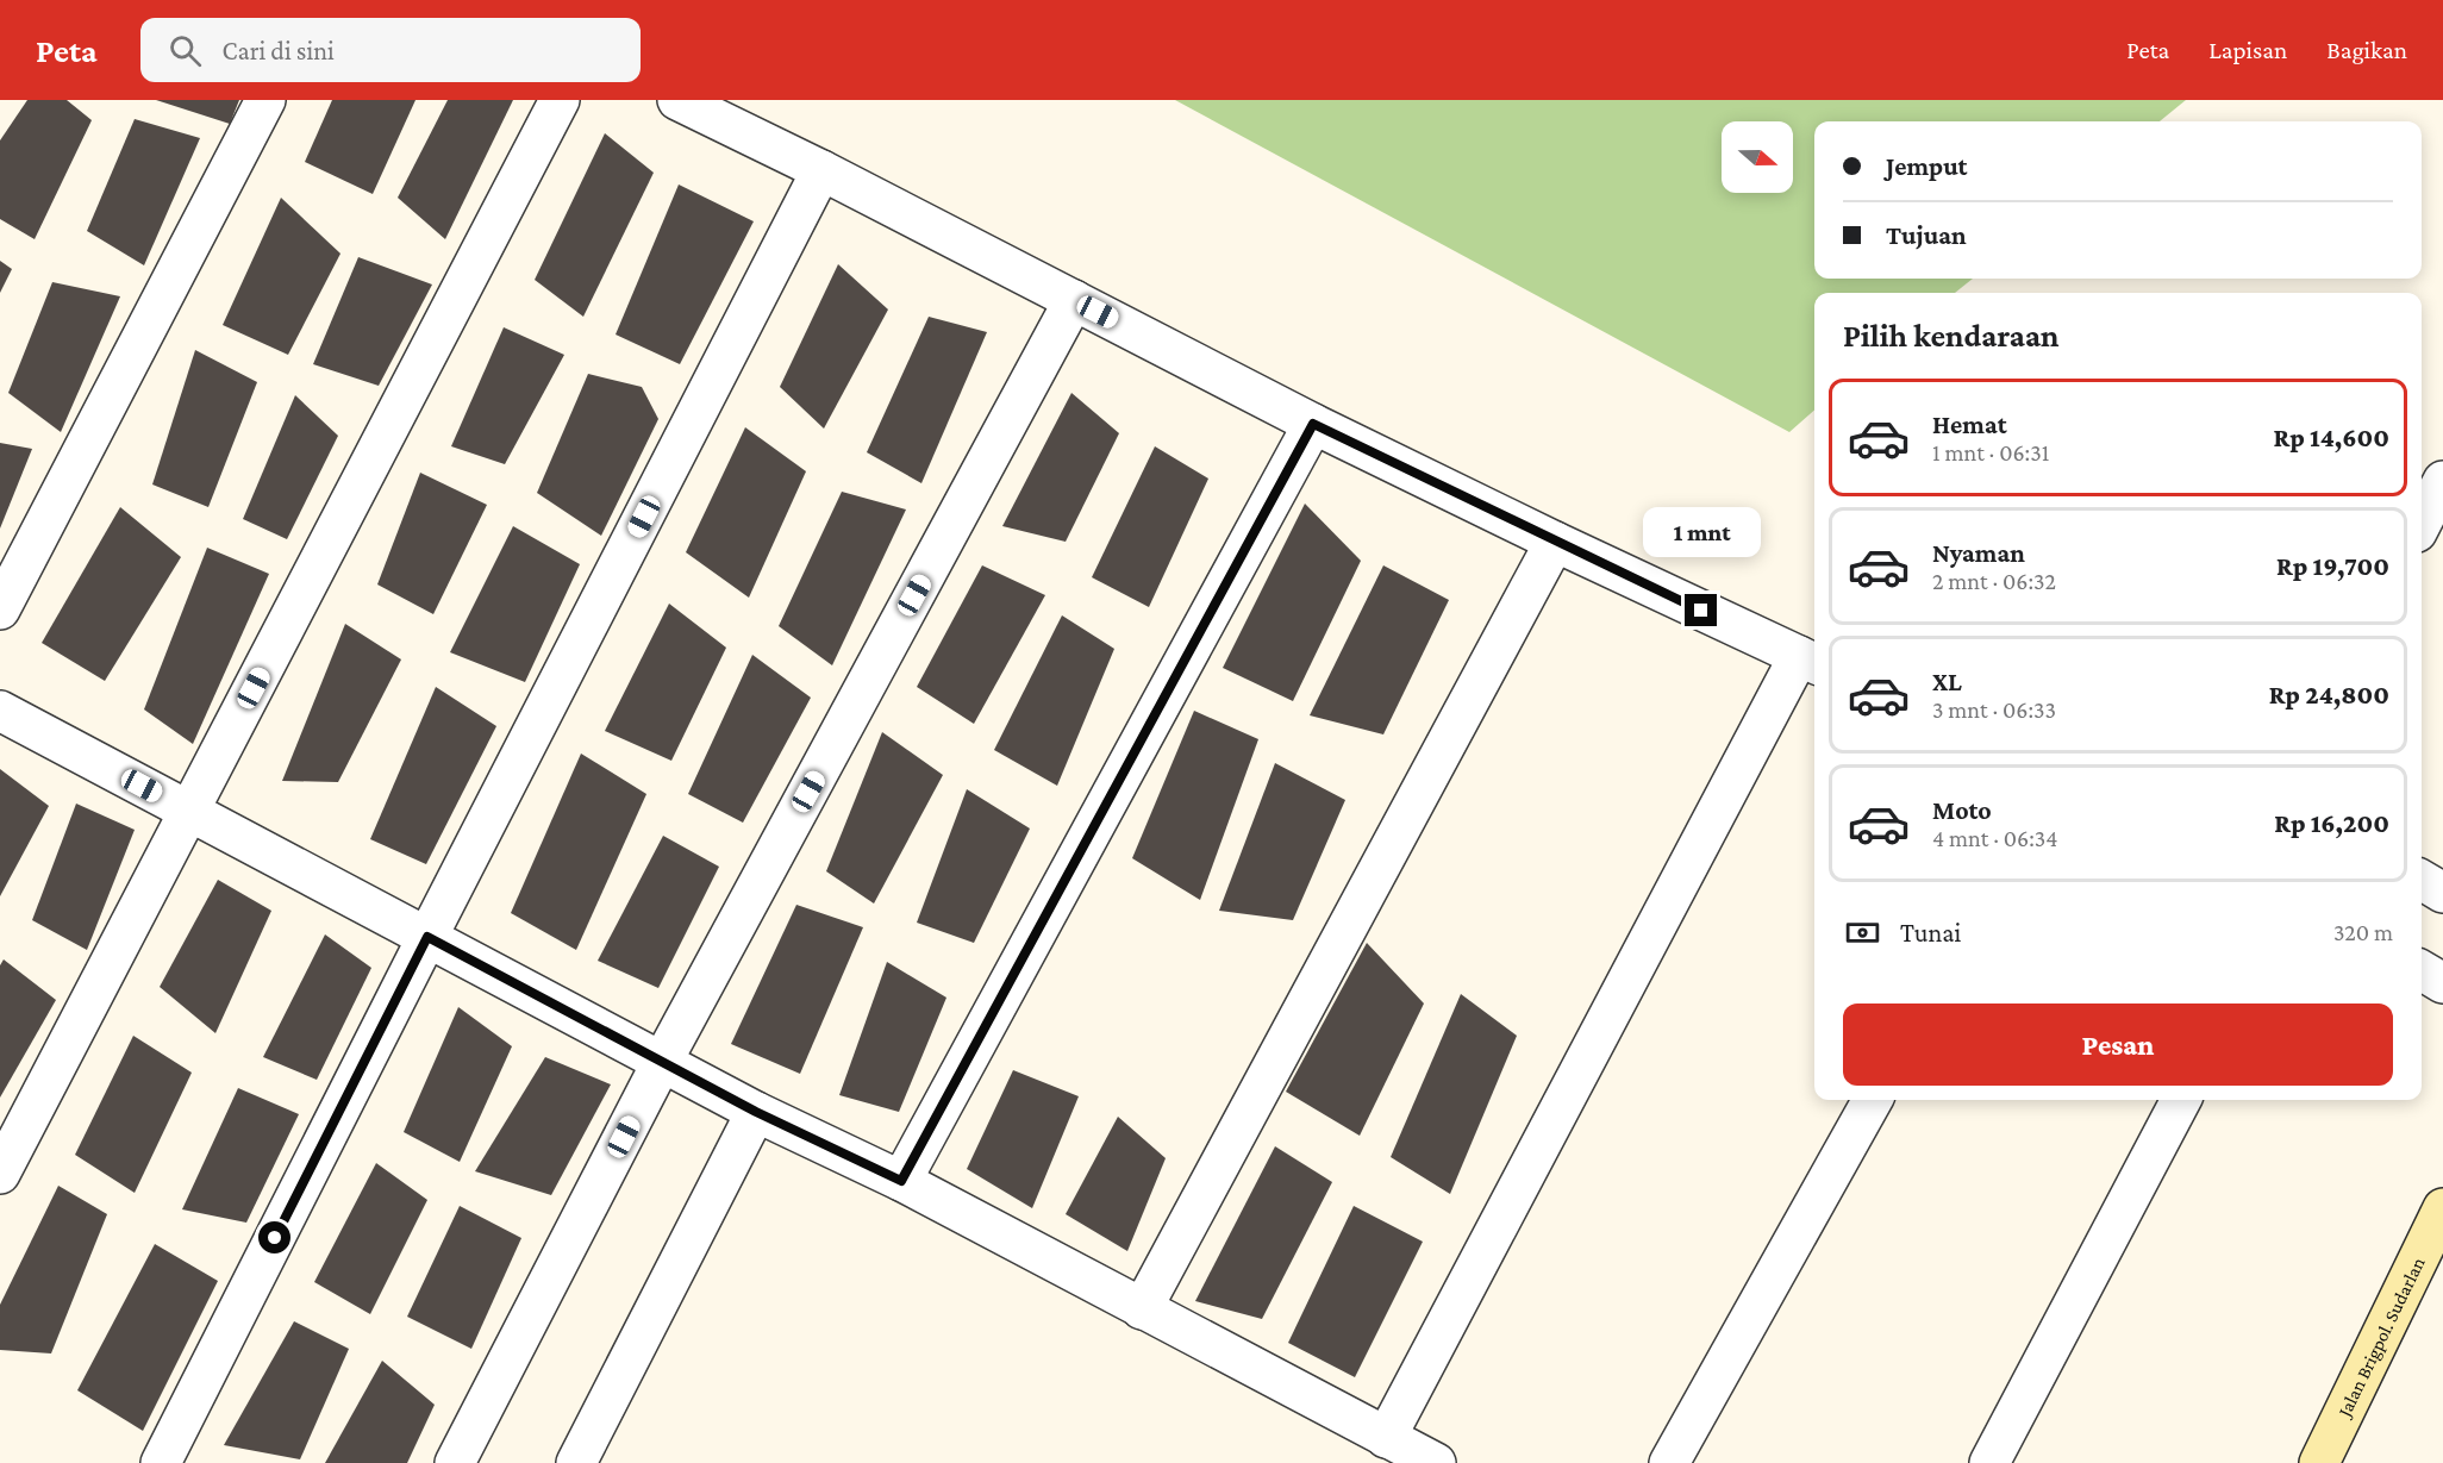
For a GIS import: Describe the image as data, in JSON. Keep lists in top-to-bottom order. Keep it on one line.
{"streets":{"main road":["Jalan Brigpol. Sudarlan"]},"north":"right","page":{"header":"Peta","search":"Cari di sini","nav":["Peta","Lapisan","Bagikan"],"banner":["Jemput","Tujuan"],"heading":"Pilih kendaraan","list":[{"name":"Hemat","note":"1 mnt · 06:31","value":"Rp 14,600"},{"name":"Nyaman","note":"2 mnt · 06:32","value":"Rp 19,700"},{"name":"XL","note":"3 mnt · 06:33","value":"Rp 24,800"},{"name":"Moto","note":"4 mnt · 06:34","value":"Rp 16,200"}],"bubble":"1 mnt","pay":["Tunai","320 m"],"buttons":"Pesan"}}
